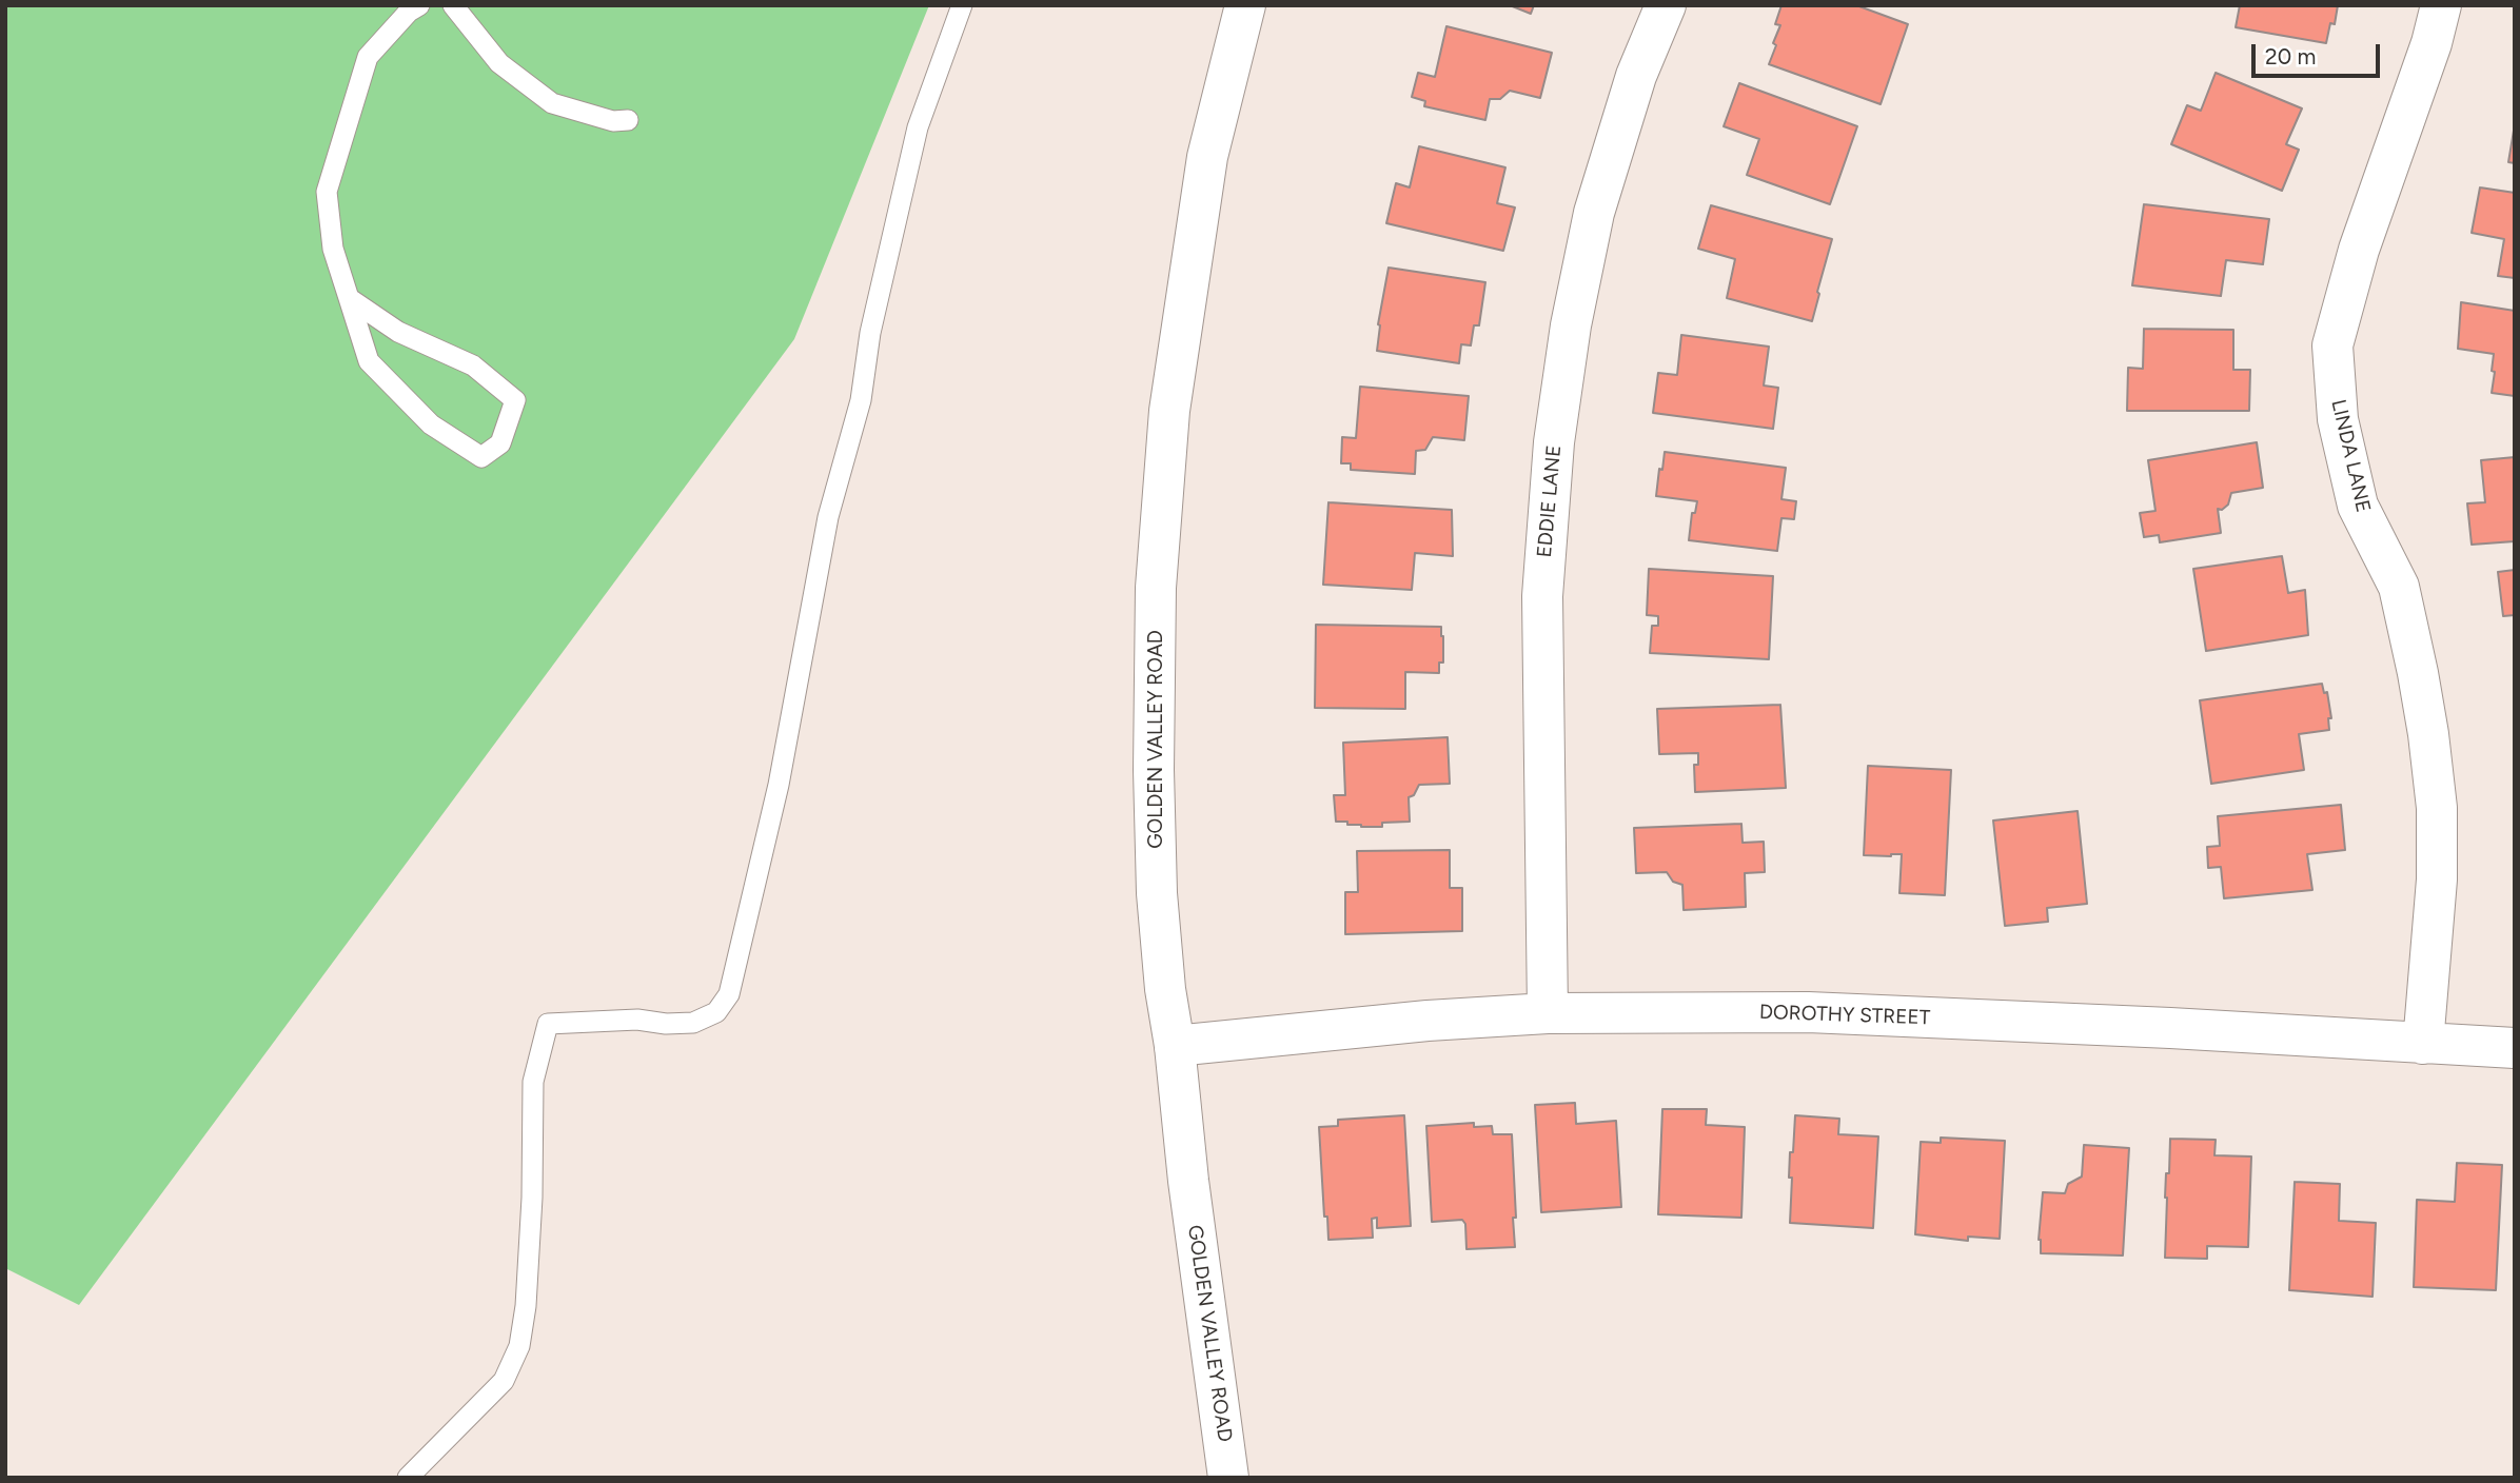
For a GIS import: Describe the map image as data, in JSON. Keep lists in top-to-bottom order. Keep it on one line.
{"streets":{"street":["LINDA LANE","EDDIE LANE","GOLDEN VALLEY ROAD","DOROTHY STREET"]},"crossings":[["LINDA LANE","DOROTHY STREET"],["EDDIE LANE","DOROTHY STREET"],["GOLDEN VALLEY ROAD","DOROTHY STREET"]],"scale_bar":"20 m"}
